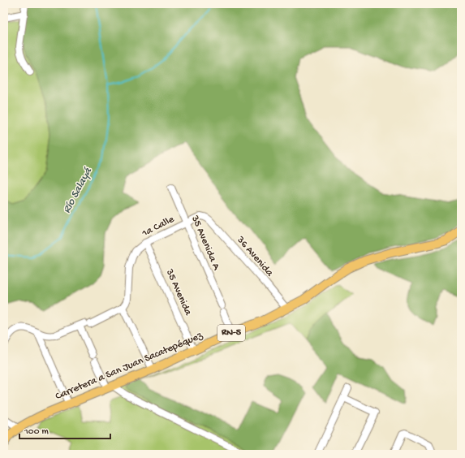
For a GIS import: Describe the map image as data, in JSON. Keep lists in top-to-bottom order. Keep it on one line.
{"streets":{"main road":["RN-5","Carretera a San Juan Sacatepéquez"],"street":["1a Calle","35 Avenida A","36 Avenida","35 Avenida"]},"crossings":[["1a Calle","35 Avenida A"],["1a Calle","36 Avenida"],["1a Calle","35 Avenida"],["36 Avenida","Carretera a San Juan Sacatepéquez"],["35 Avenida","Carretera a San Juan Sacatepéquez"]],"water":["Río Salayá"],"scale_bar":"100 m"}
